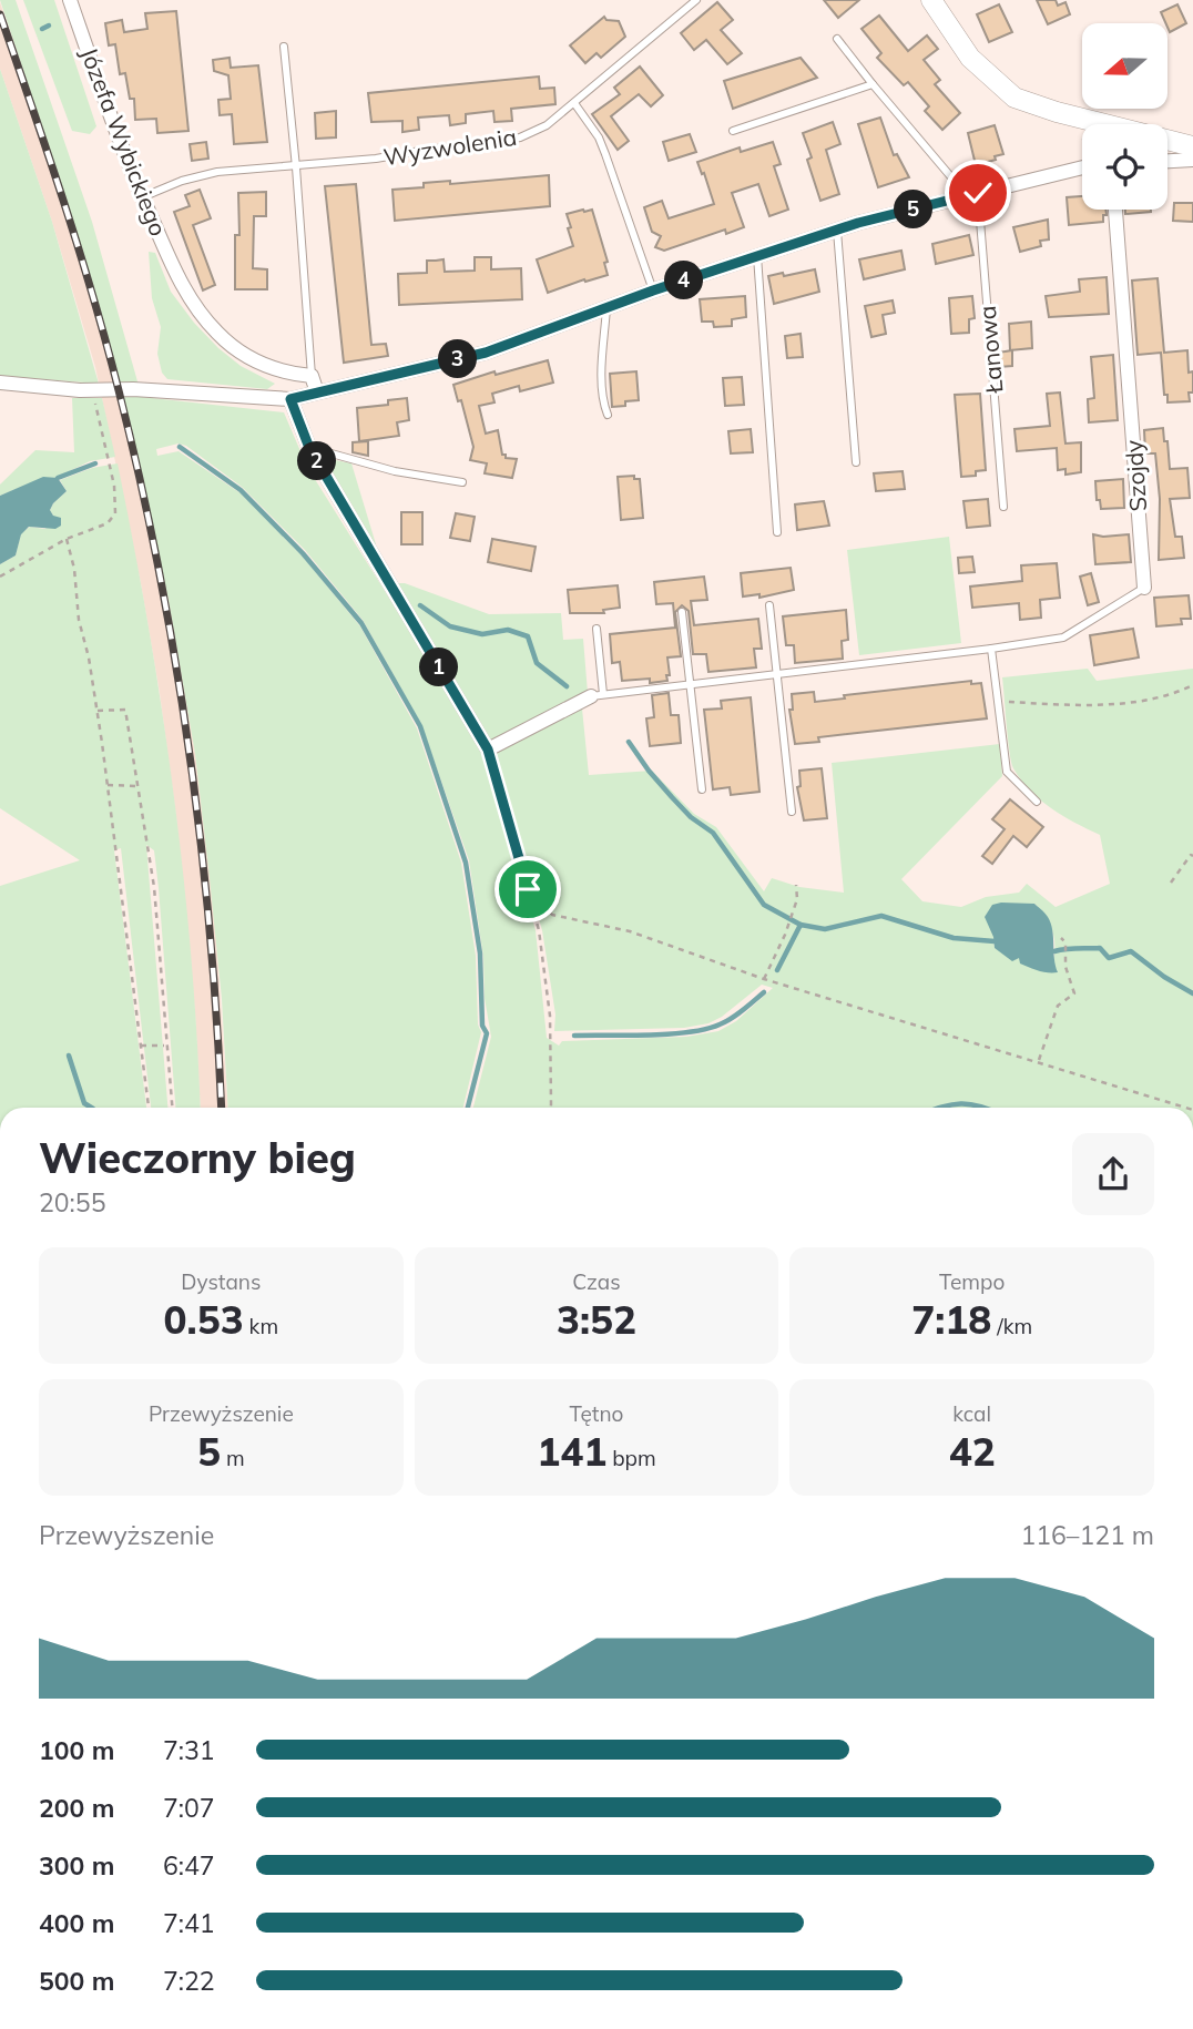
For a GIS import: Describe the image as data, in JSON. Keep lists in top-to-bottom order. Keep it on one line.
{"streets":{"street":["Józefa Wybickiego","Szojdy"],"lane":["Wyzwolenia","Łanowa"]},"crossings":[["Józefa Wybickiego","Wyzwolenia"]],"north":"left","page":{"pins":["5","4","3","2","1"],"heading":["Wieczorny bieg","20:55"],"stats":[["Dystans","0.53 km"],["Czas","3:52"],["Tempo","7:18 /km"],["Przewyższenie","5 m"],["Tętno","141 bpm"],["kcal","42"]],"chart":["Przewyższenie","116–121 m"],"list":[{"name":"100 m","note":"7:31"},{"name":"200 m","note":"7:07"},{"name":"300 m","note":"6:47"},{"name":"400 m","note":"7:41"},{"name":"500 m","note":"7:22"}]}}
